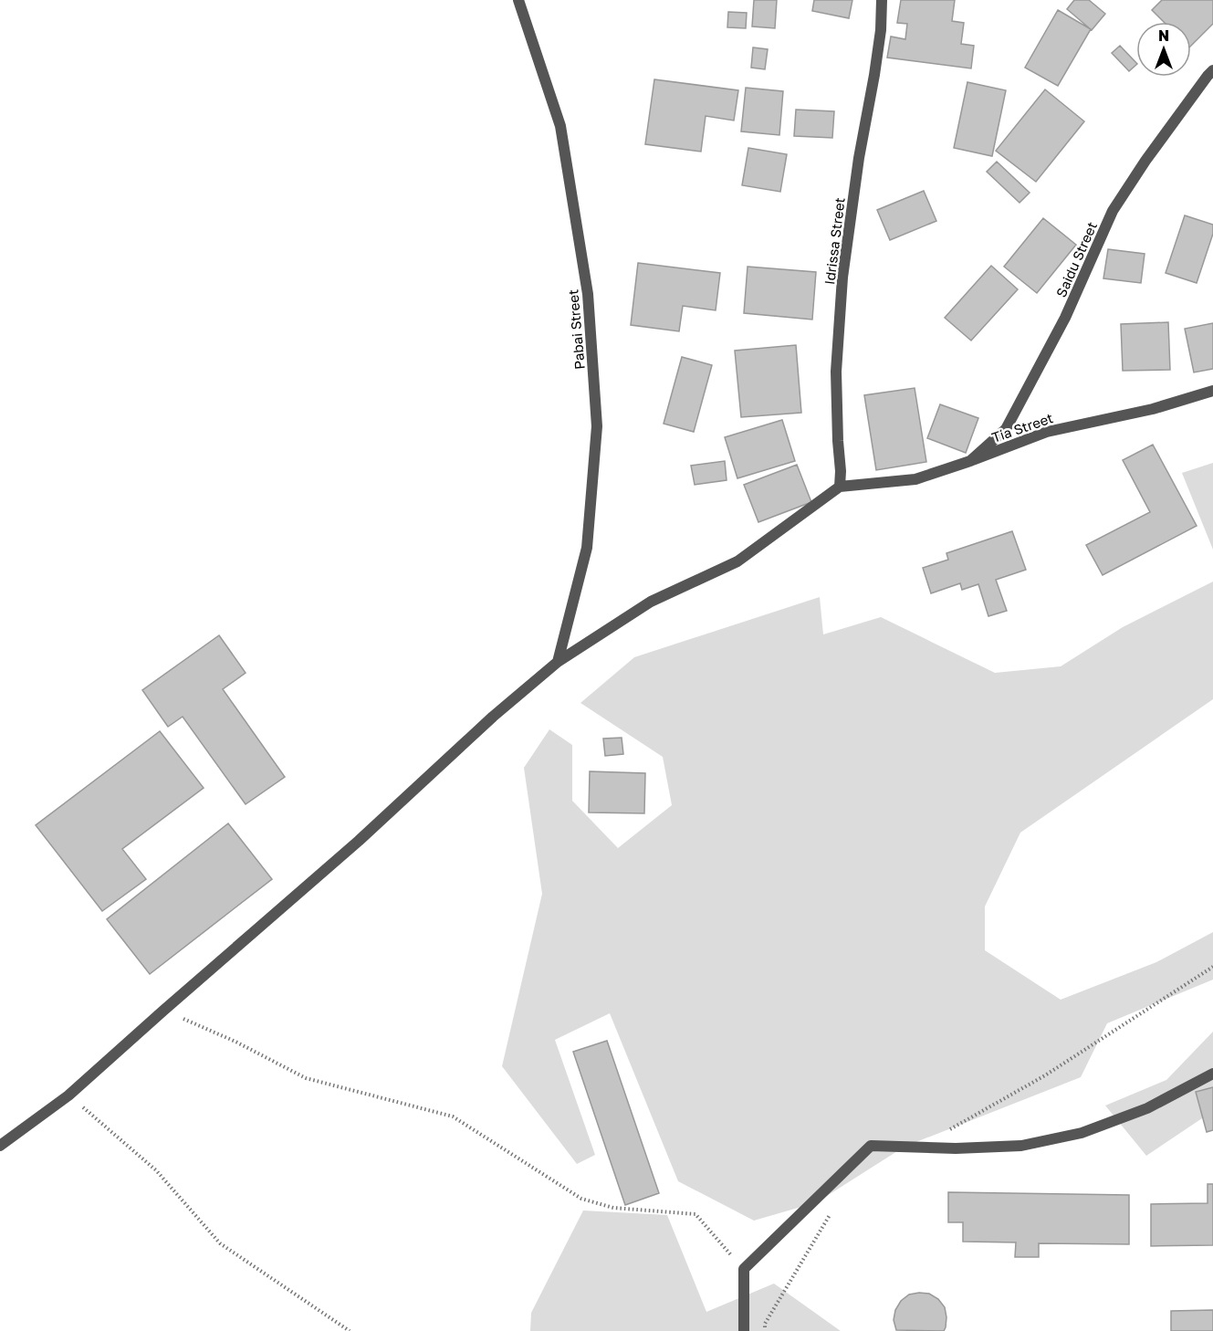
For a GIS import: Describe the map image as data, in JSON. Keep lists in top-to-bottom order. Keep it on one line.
{"streets":{"street":["Idrissa Street","Saidu Street","Pabai Street","Tia Street"]},"crossings":[["Idrissa Street","Tia Street"],["Saidu Street","Tia Street"]],"north":"top"}
